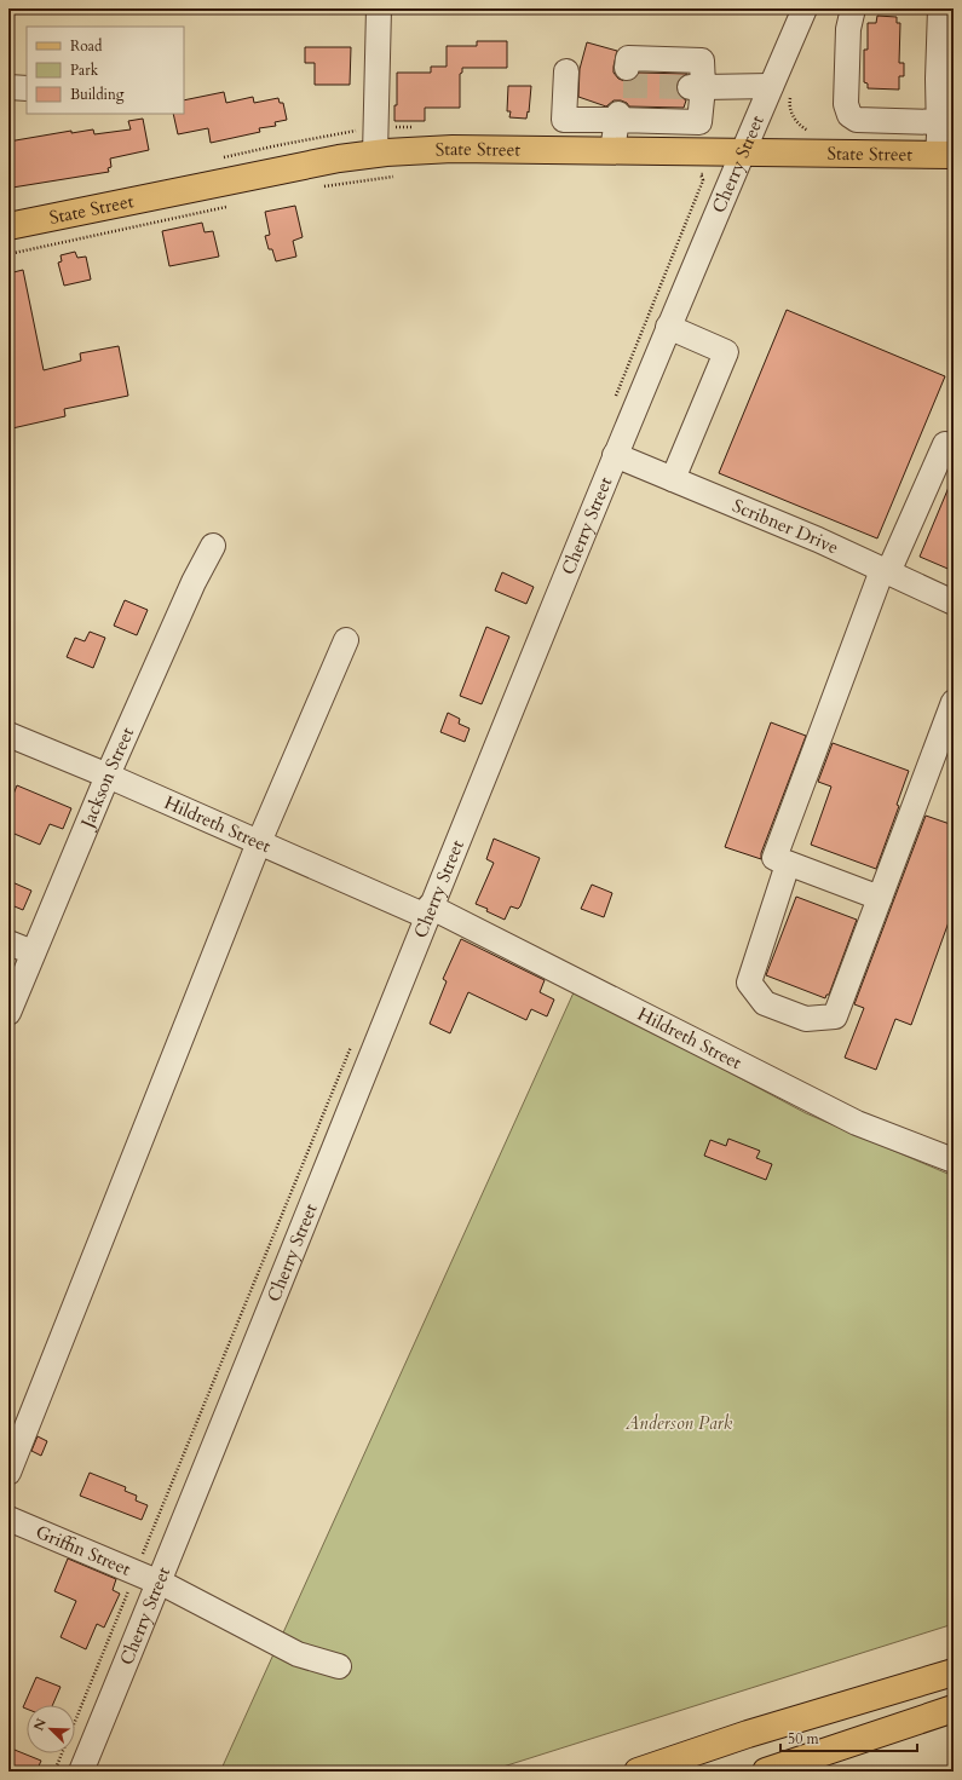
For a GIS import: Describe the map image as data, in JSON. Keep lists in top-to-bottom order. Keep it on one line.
{"streets":{"main road":["State Street"],"street":["Cherry Street","Scribner Drive","Jackson Street","Hildreth Street","Griffin Street"]},"crossings":[["State Street","Cherry Street"],["Cherry Street","Scribner Drive"],["Cherry Street","Hildreth Street"],["Cherry Street","Griffin Street"],["Jackson Street","Hildreth Street"]],"parks":["Anderson Park"],"legend":["Road","Park","Building"],"scale_bar":"50 m","north":"top left"}
